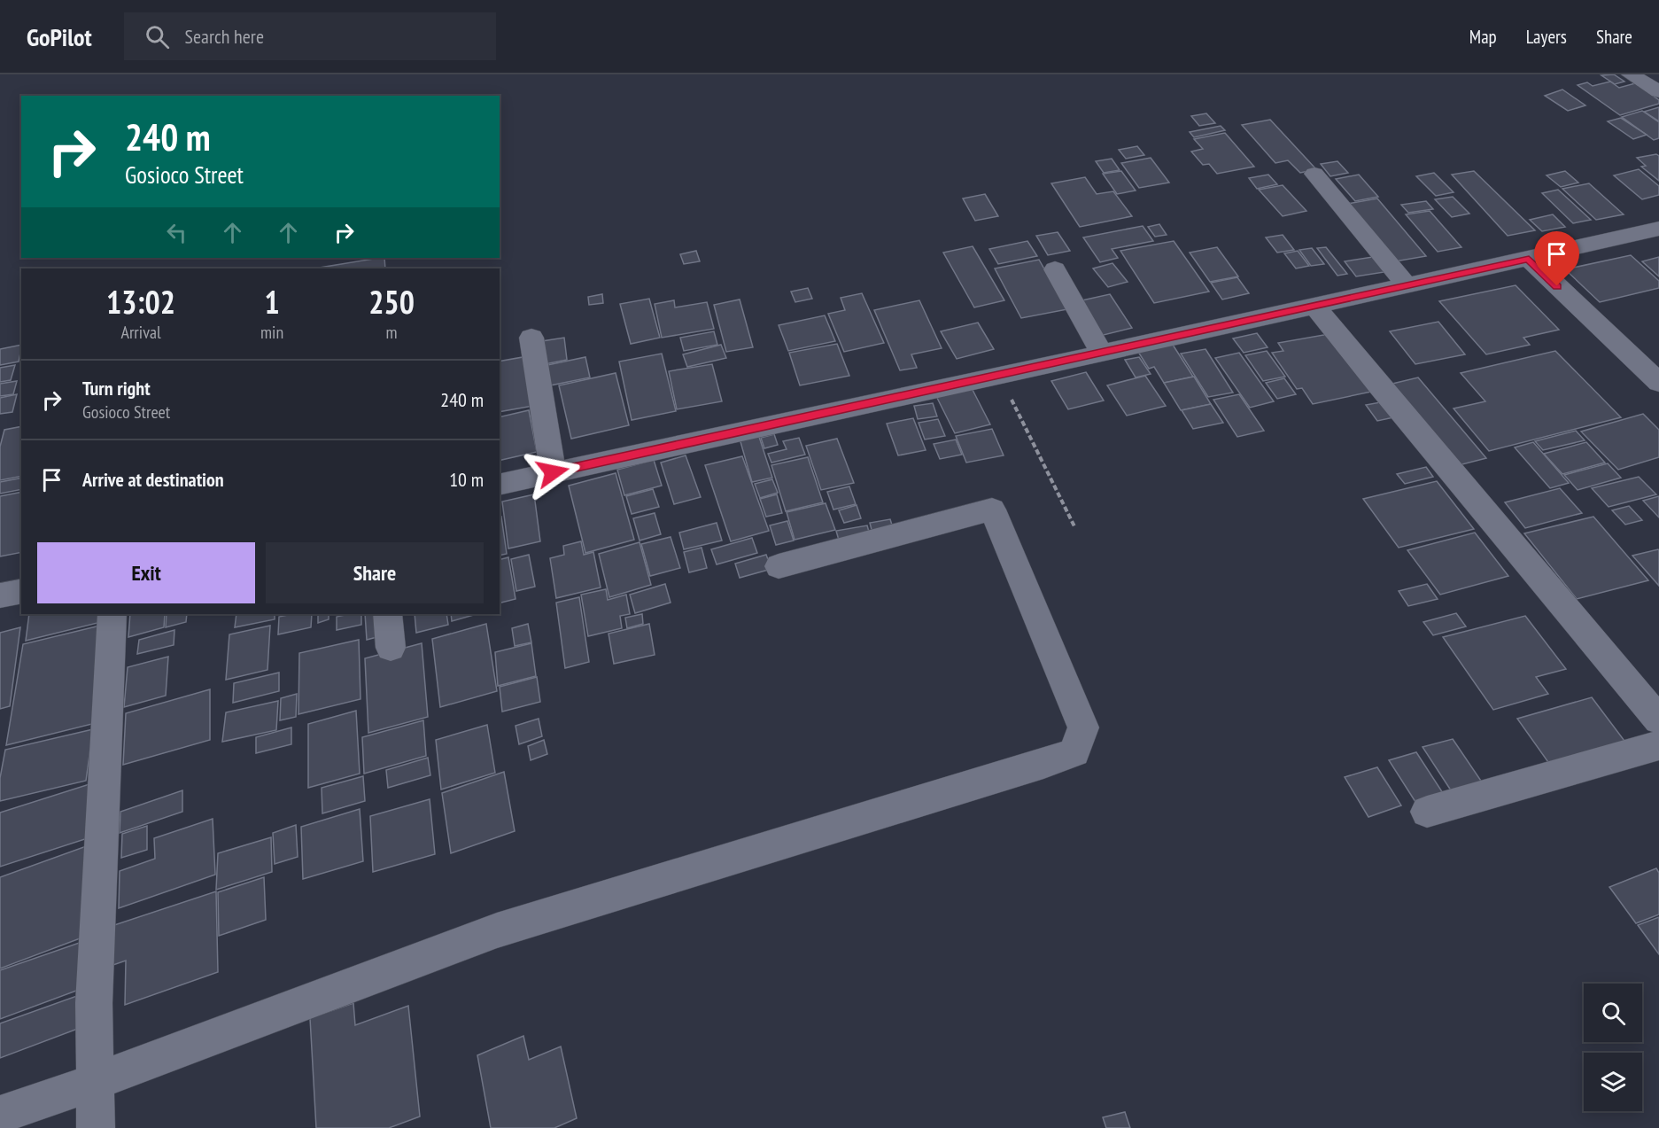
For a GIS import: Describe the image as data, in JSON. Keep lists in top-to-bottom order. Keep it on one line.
{"page":{"header":"GoPilot","search":"Search here","nav":["Map","Layers","Share"],"turn":["240 m","Gosioco Street"],"eta":["13:02","Arrival","1","min","250","m"],"list":[{"name":"Turn right","note":"Gosioco Street","value":"240 m"},{"name":"Arrive at destination","value":"10 m"}],"buttons":["Exit","Share"]}}
